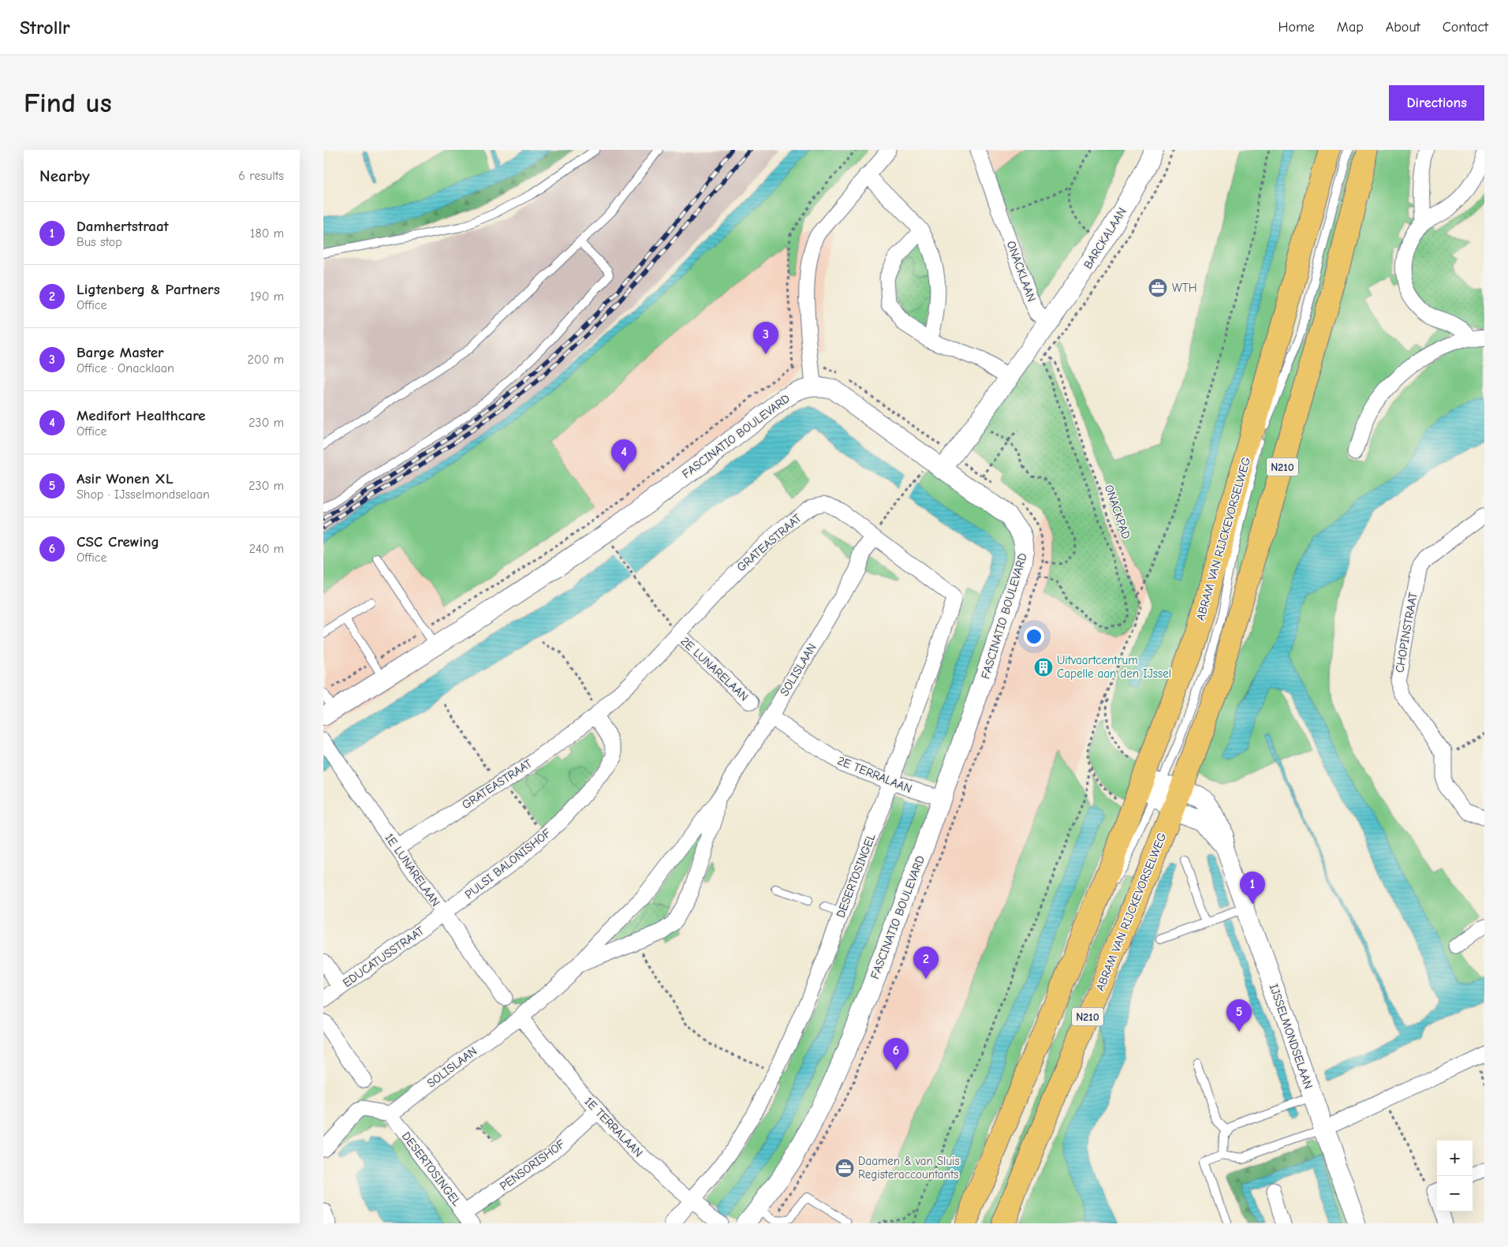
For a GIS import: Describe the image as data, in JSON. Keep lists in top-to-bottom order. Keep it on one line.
{"streets":{"highway":["N210","ABRAM VAN RIJCKEVORSELWEG"],"street":["BARCKALAAN","ONACKLAAN","FASCINATIO BOULEVARD","GRATEASTRAAT","CHOPINSTRAAT","2E LUNARELAAN","SOLISLAAN","2E TERRALAAN","PULSI BALONISHOF","1E LUNARELAAN","DESERTOSINGEL","EDUCATUSSTRAAT","IJSSELMONDSELAAN","1E TERRALAAN","PENSORISHOF"],"path":["ONACKPAD"]},"crossings":[["BARCKALAAN","ONACKLAAN"],["FASCINATIO BOULEVARD","2E TERRALAAN"],["ABRAM VAN RIJCKEVORSELWEG","IJSSELMONDSELAAN"],["GRATEASTRAAT","2E LUNARELAAN"],["GRATEASTRAAT","SOLISLAAN"],["GRATEASTRAAT","PULSI BALONISHOF"],["GRATEASTRAAT","1E LUNARELAAN"],["GRATEASTRAAT","DESERTOSINGEL"],["SOLISLAAN","2E TERRALAAN"],["SOLISLAAN","DESERTOSINGEL"],["SOLISLAAN","1E TERRALAAN"],["2E TERRALAAN","DESERTOSINGEL"],["PULSI BALONISHOF","1E LUNARELAAN"],["PULSI BALONISHOF","EDUCATUSSTRAAT"],["1E LUNARELAAN","EDUCATUSSTRAAT"],["DESERTOSINGEL","1E TERRALAAN"],["DESERTOSINGEL","PENSORISHOF"],["1E TERRALAAN","PENSORISHOF"]],"places":{"office":["WTH","Daamen & van Sluis Registeraccountants"],"building":["Uitvaartcentrum Capelle aan den IJssel"]},"page":{"header":"Strollr","nav":["Home","Map","About","Contact"],"buttons":"Directions","title":"Find us","heading":["Nearby","6 results"],"list":[{"mark":"1","name":"Damhertstraat","note":"Bus stop","value":"180 m"},{"mark":"2","name":"Ligtenberg & Partners","note":"Office","value":"190 m"},{"mark":"3","name":"Barge Master","note":"Office · Onacklaan","value":"200 m"},{"mark":"4","name":"Medifort Healthcare","note":"Office","value":"230 m"},{"mark":"5","name":"Asir Wonen XL","note":"Shop · IJsselmondselaan","value":"230 m"},{"mark":"6","name":"CSC Crewing","note":"Office","value":"240 m"}],"pins":["3","4","1","2","5","6"],"map_buttons":["+","−"]}}
